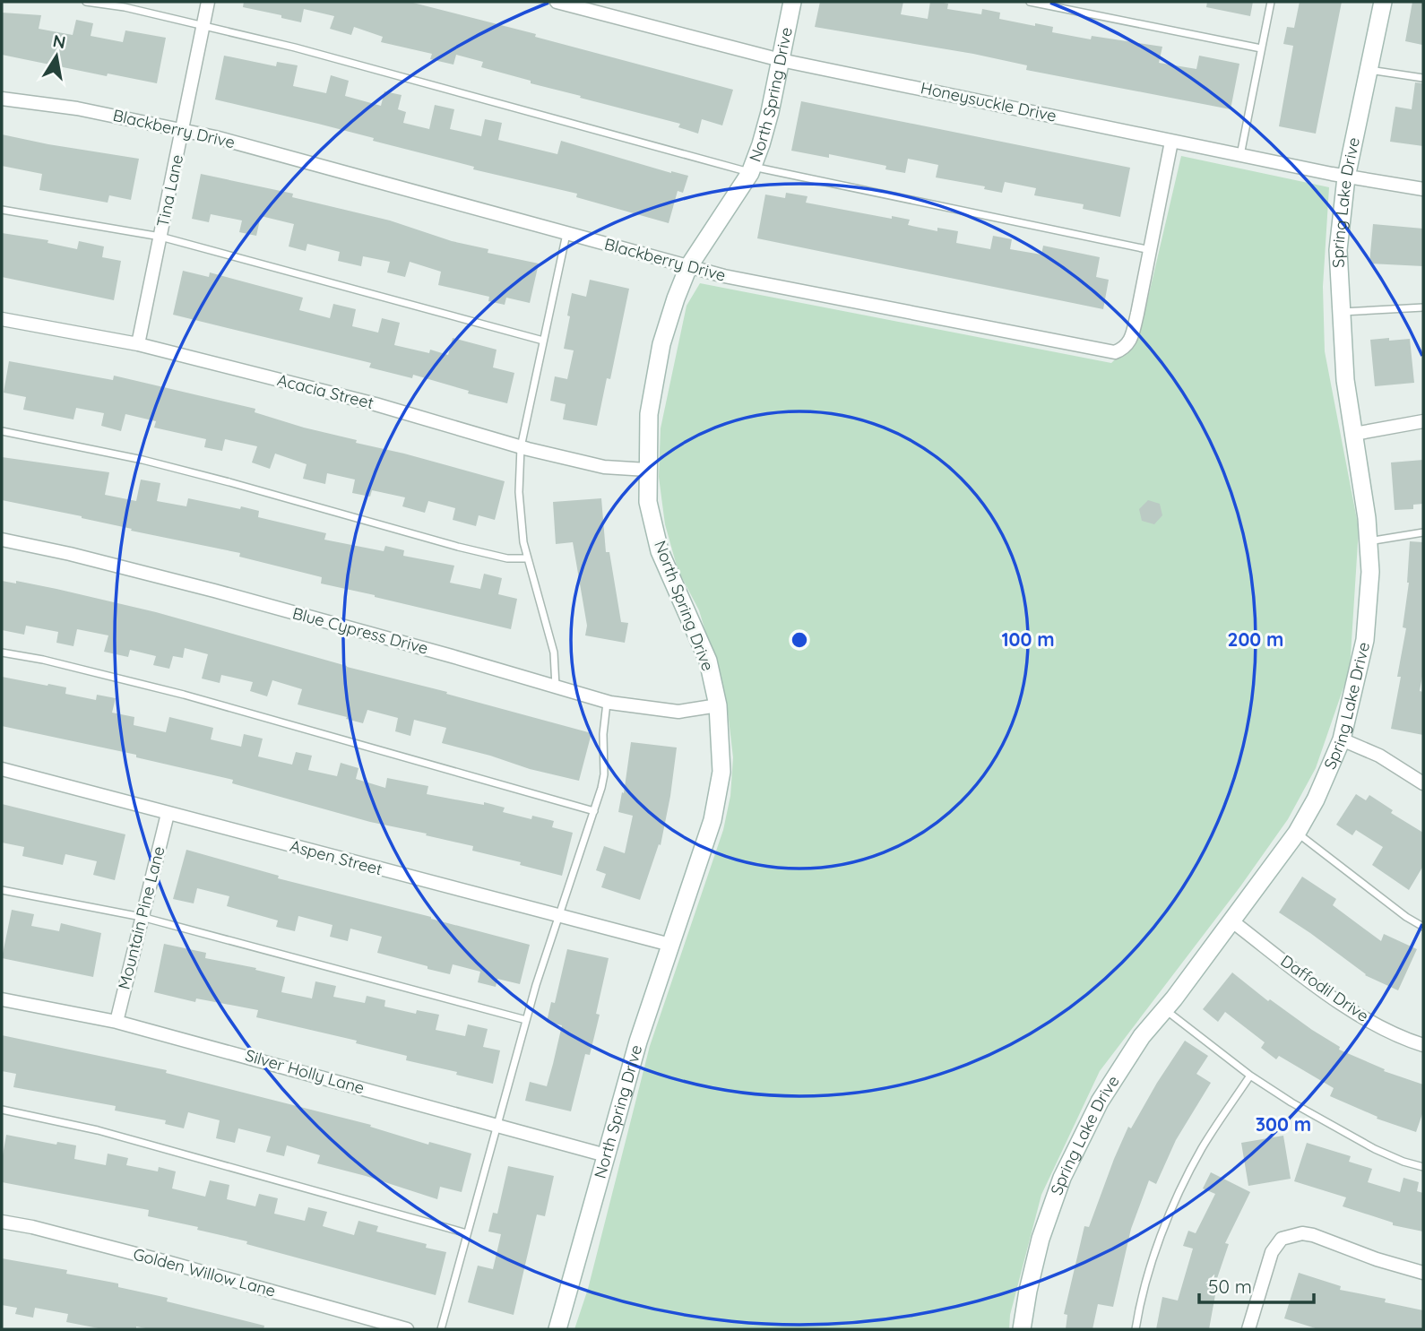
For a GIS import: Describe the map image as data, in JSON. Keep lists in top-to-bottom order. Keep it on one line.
{"streets":{"street":["North Spring Drive","Honeysuckle Drive","Blackberry Drive","Tina Lane","Spring Lake Drive","Acacia Street","Blue Cypress Drive","Aspen Street","Mountain Pine Lane","Daffodil Drive","Silver Holly Lane","Golden Willow Lane"]},"crossings":[["North Spring Drive","Honeysuckle Drive"],["North Spring Drive","Blackberry Drive"],["North Spring Drive","Acacia Street"],["North Spring Drive","Blue Cypress Drive"],["North Spring Drive","Aspen Street"],["North Spring Drive","Silver Holly Lane"],["Honeysuckle Drive","Blackberry Drive"],["Honeysuckle Drive","Spring Lake Drive"],["Blackberry Drive","Tina Lane"],["Tina Lane","Acacia Street"],["Spring Lake Drive","Daffodil Drive"],["Aspen Street","Mountain Pine Lane"],["Mountain Pine Lane","Silver Holly Lane"]],"scale_bar":"50 m","north":"top","rings":["100 m","200 m","300 m"]}
